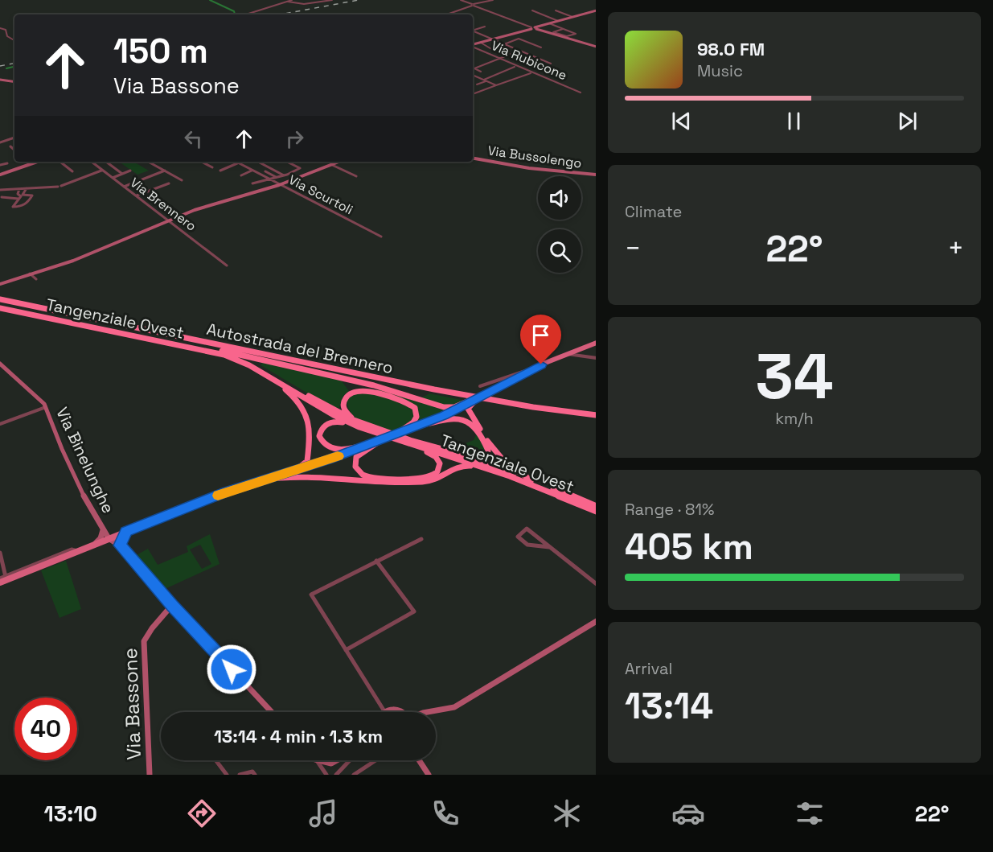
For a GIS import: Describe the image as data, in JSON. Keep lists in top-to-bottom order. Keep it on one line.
{"streets":{"highway":["Tangenziale Ovest","Autostrada del Brennero"],"street":["Via Rubicone","Via Bussolengo","Via Scurtoli","Via Brennero","Via Binelunghe","Via Bassone"]},"page":{"turn":["150 m","Via Bassone"],"song":["98.0 FM","Music"],"tile":["Climate",["34","km/h"],["Range · 81%","405 km"],["Arrival","13:14"]],"heat":["−","22°","+"],"limit":"40","trip":"13:14 · 4 min · 1.3 km","tabs":["13:10","22°"]}}
